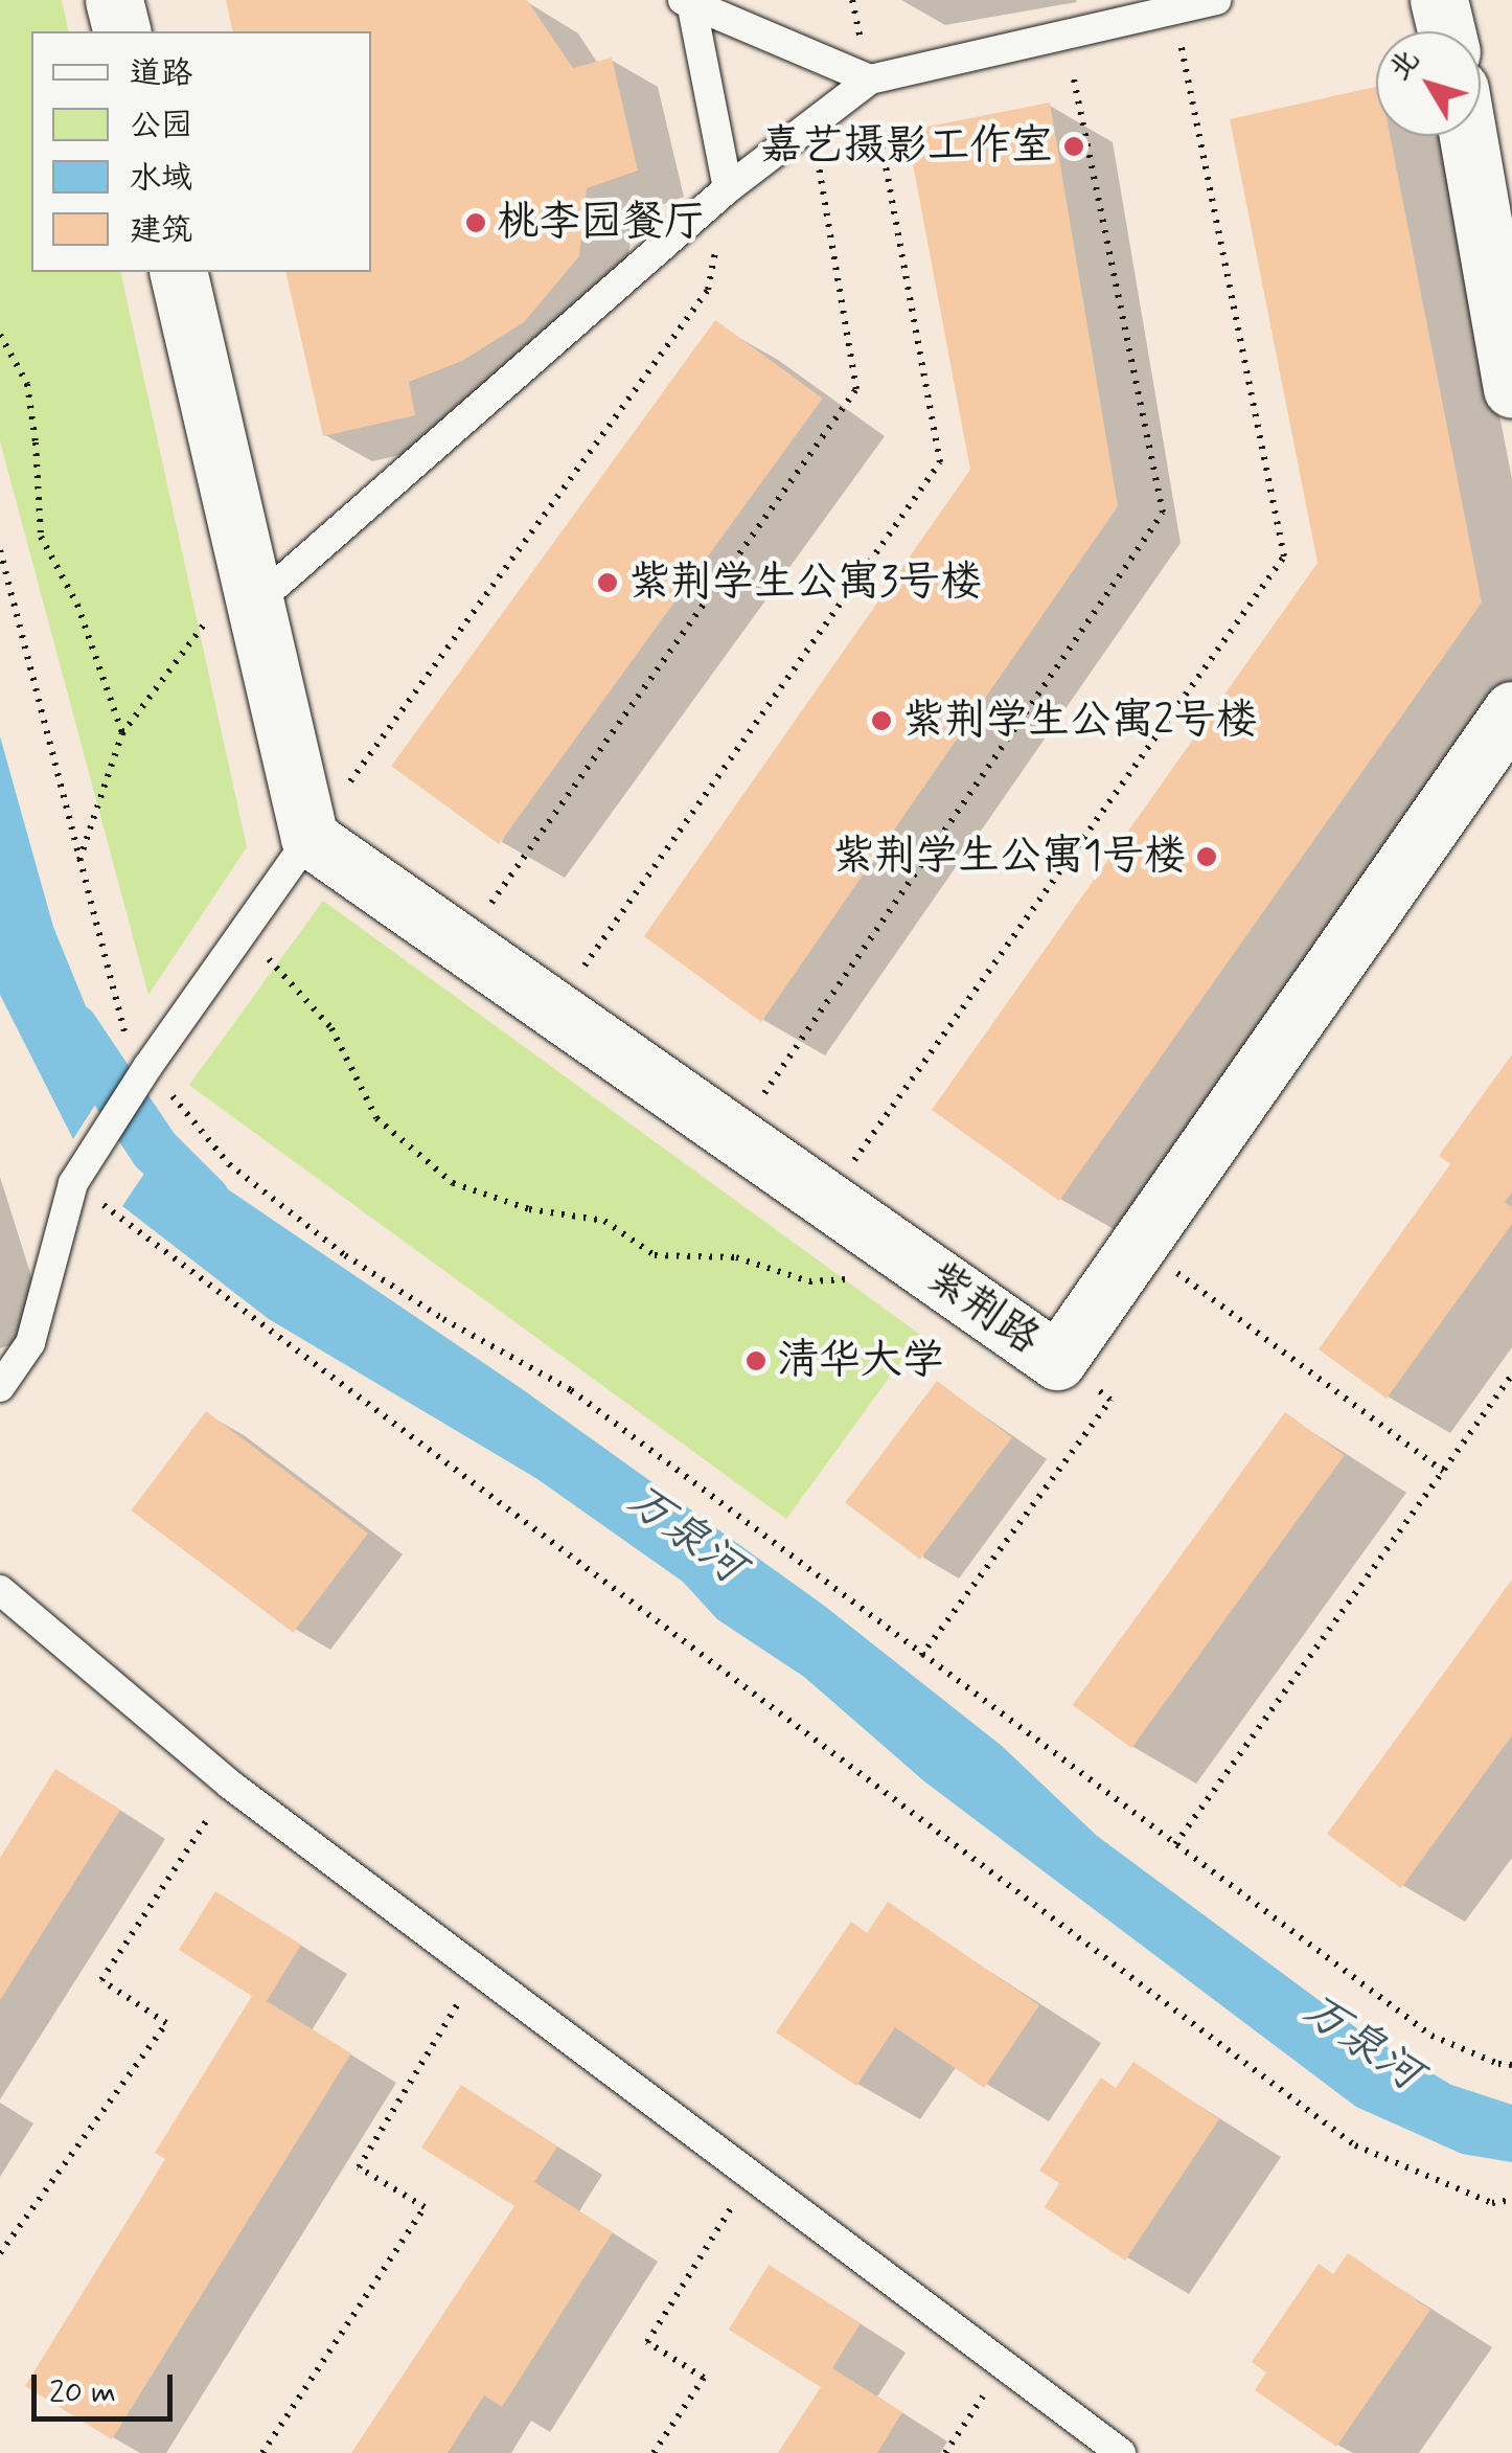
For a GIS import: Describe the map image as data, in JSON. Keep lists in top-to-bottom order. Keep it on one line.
{"streets":{"street":["紫荆路"]},"water":["万泉河"],"places":["嘉艺摄影工作室","桃李园餐厅","紫荆学生公寓3号楼","紫荆学生公寓2号楼","紫荆学生公寓1号楼","清华大学"],"legend":["道路","公园","水域","建筑"],"scale_bar":"20 m","north":"top left"}
